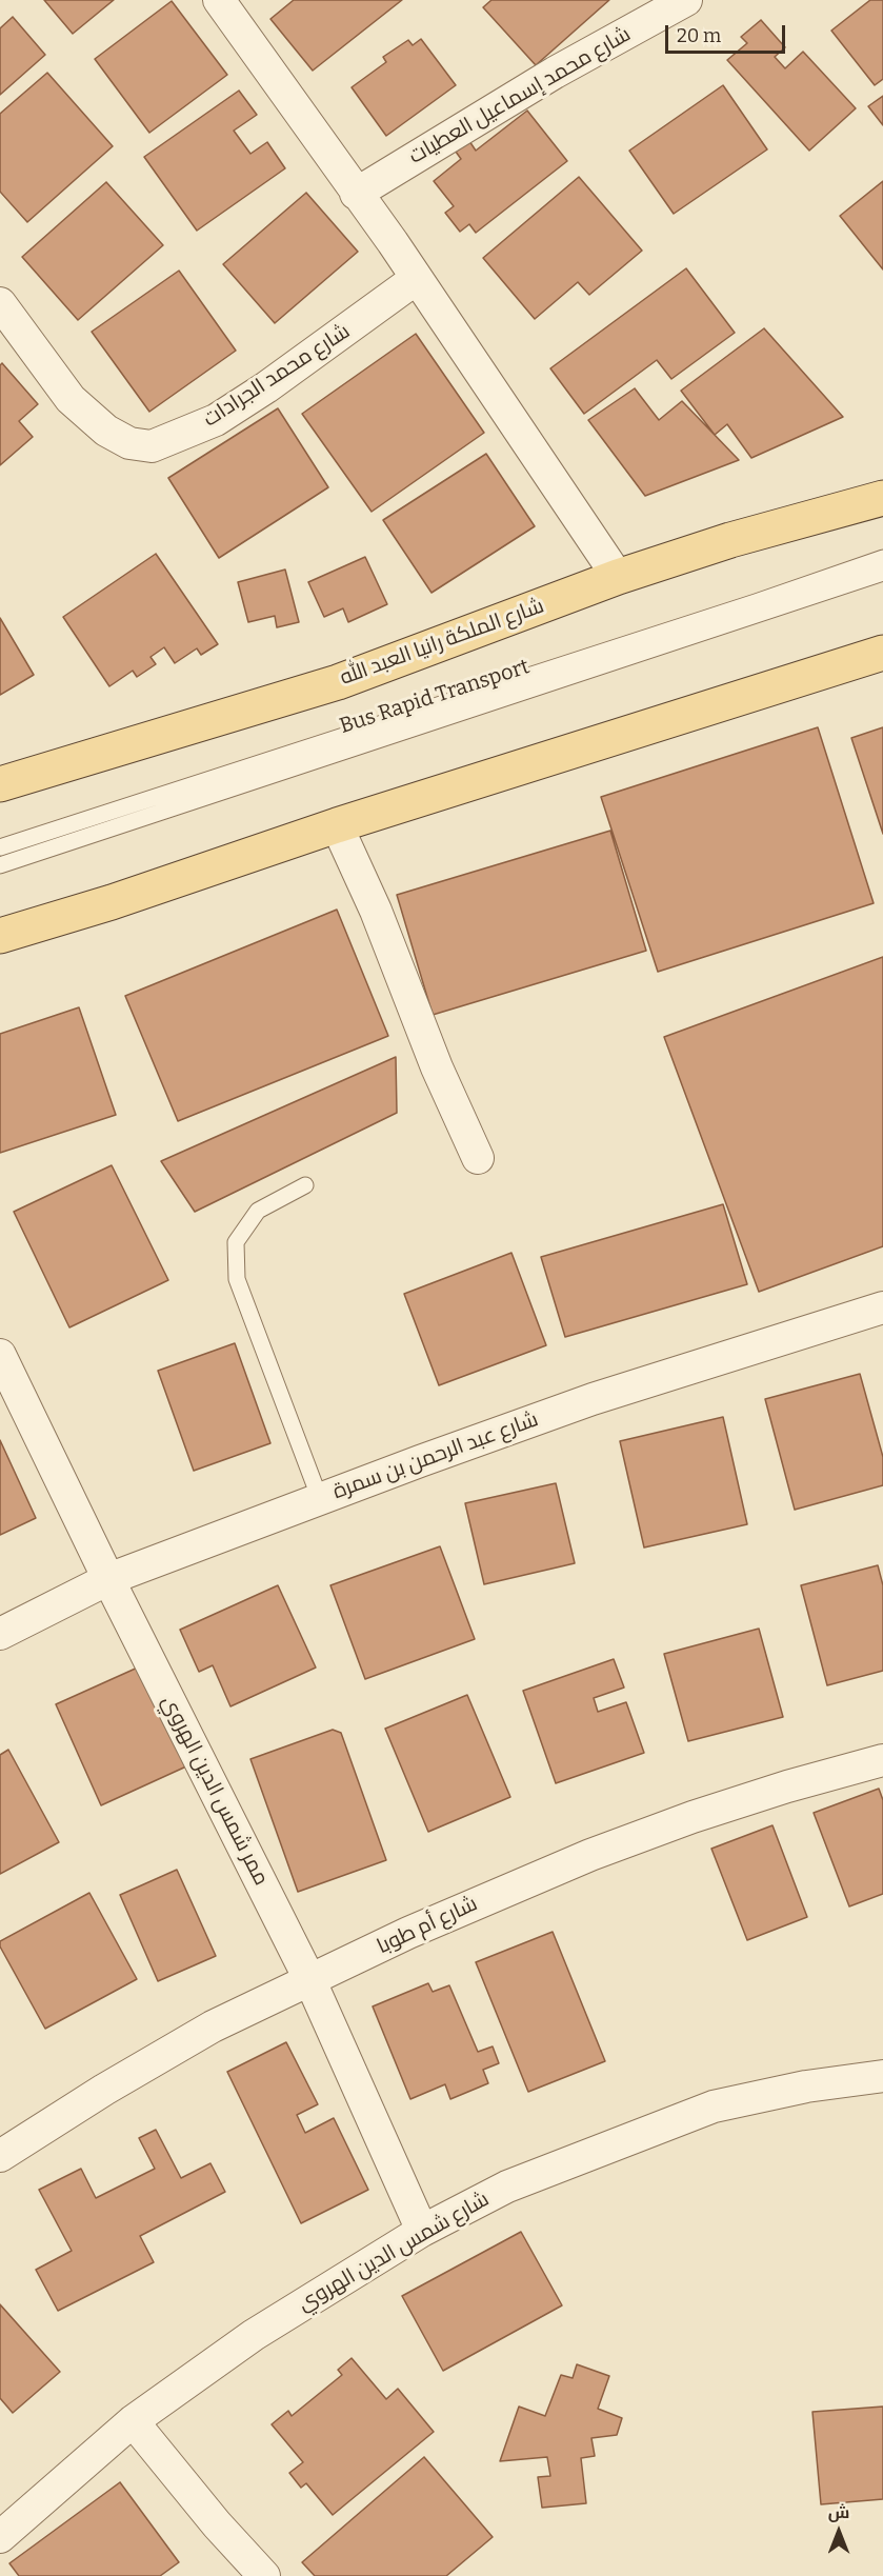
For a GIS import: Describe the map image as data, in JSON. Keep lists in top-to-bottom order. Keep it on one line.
{"streets":{"main road":["شارع الملكة رانيا العبد الله"],"street":["شارع محمد إسماعيل العطيات","شارع محمد الجرادات","شارع عبد الرحمن بن سمرة","ممر شمس الدين الهروي","شارع أم طوبا","شارع شمس الدين الهروي"],"lane":["Bus Rapid Transport"]},"crossings":[["شارع عبد الرحمن بن سمرة","ممر شمس الدين الهروي"],["ممر شمس الدين الهروي","شارع أم طوبا"],["ممر شمس الدين الهروي","شارع شمس الدين الهروي"]],"scale_bar":"20 m","north":"top"}
